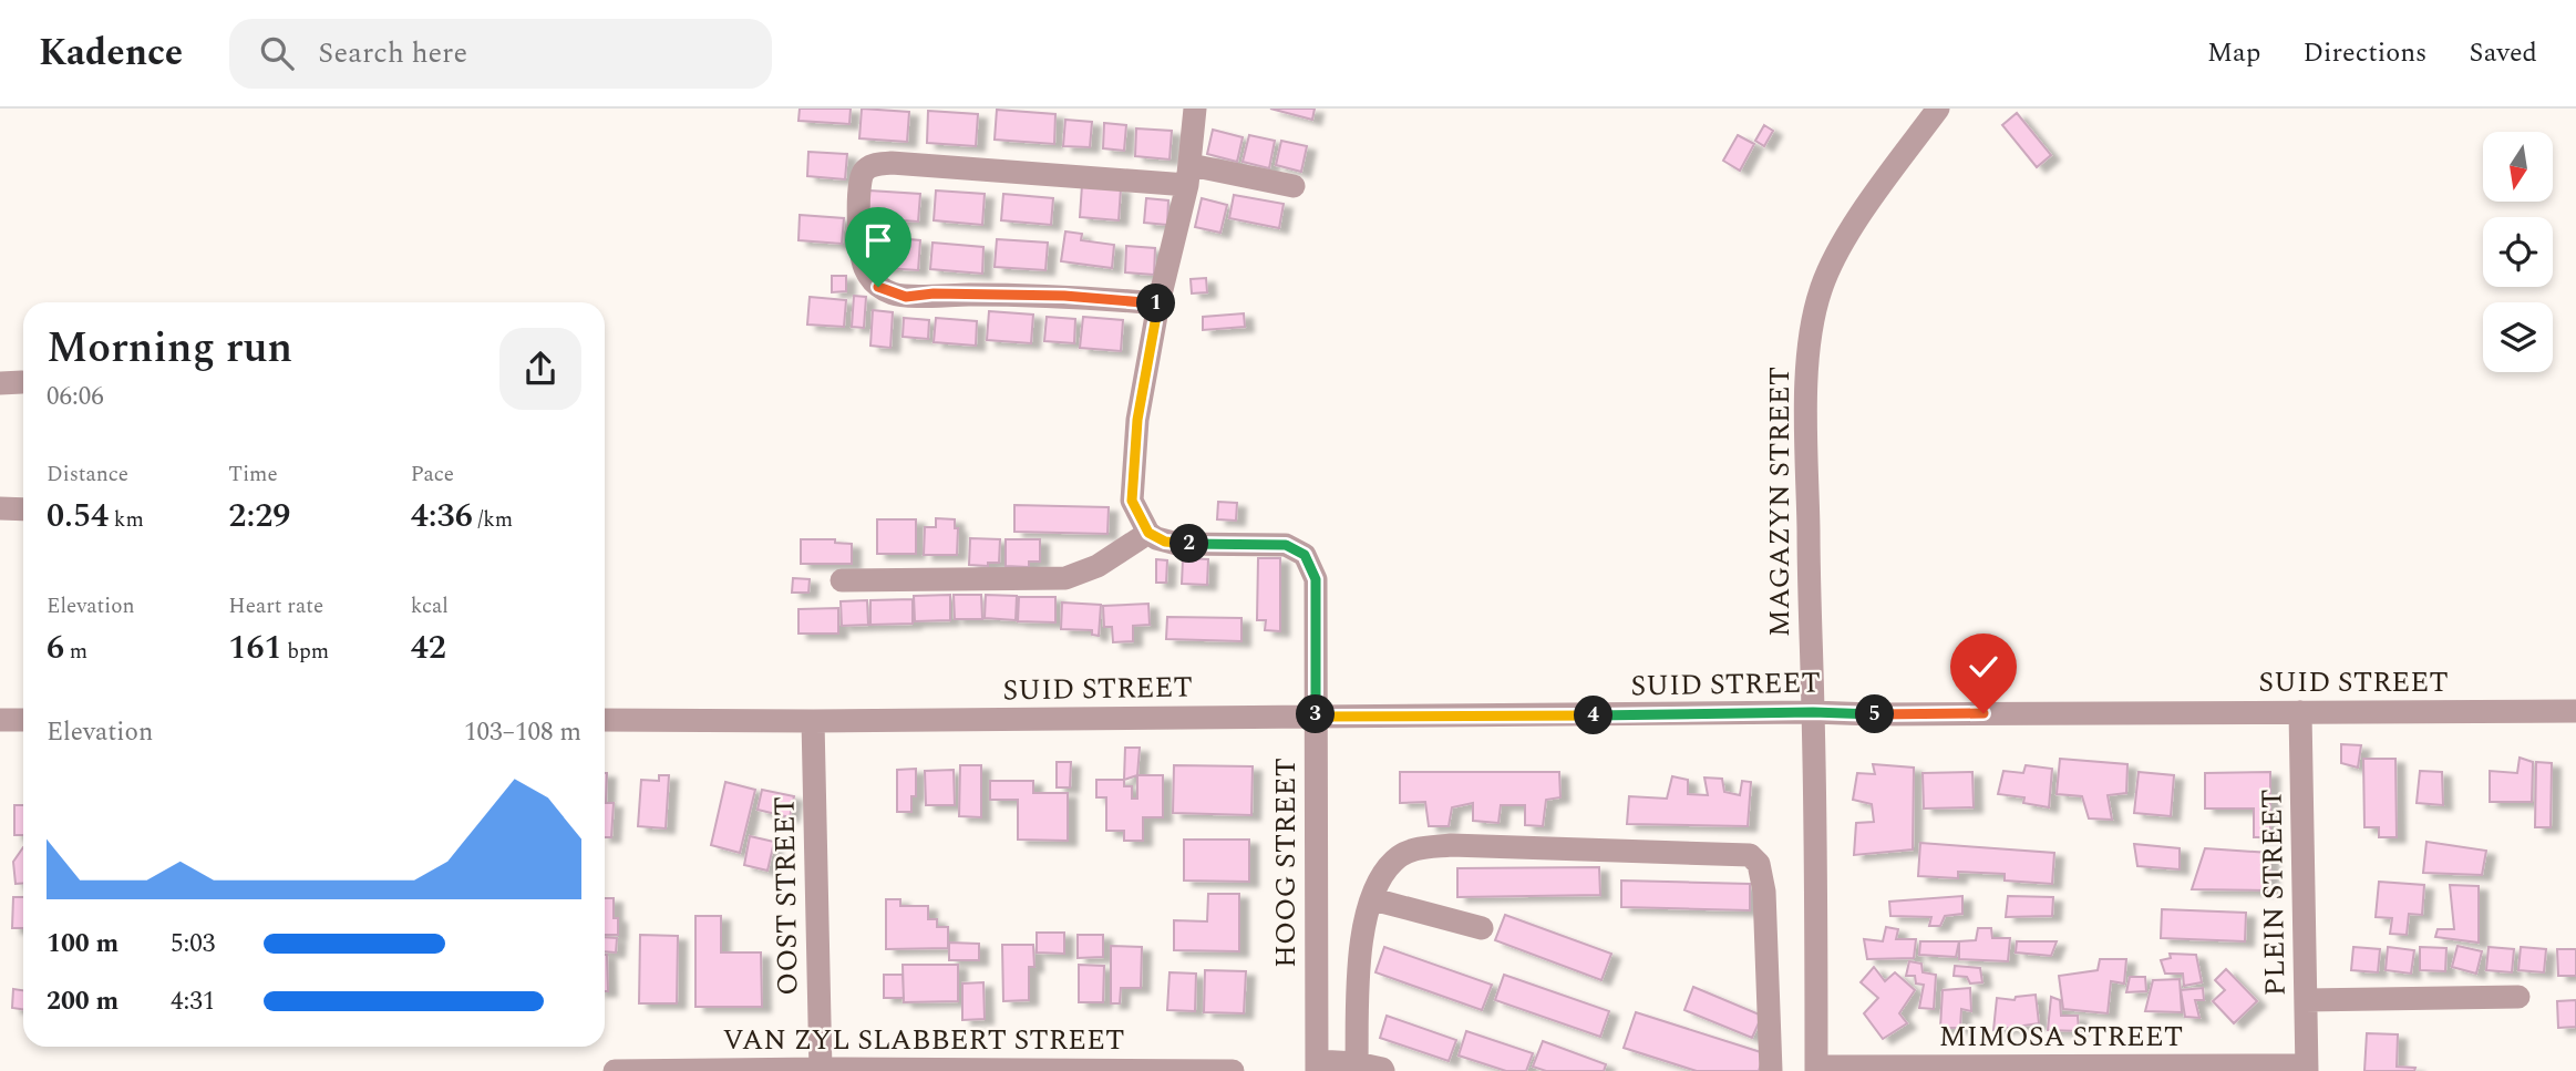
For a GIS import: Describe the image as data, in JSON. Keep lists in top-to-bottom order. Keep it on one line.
{"streets":{"street":["MAGAZYN STREET","SUID STREET","HOOG STREET","PLEIN STREET","OOST STREET","MIMOSA STREET","VAN ZYL SLABBERT STREET"]},"crossings":[["MAGAZYN STREET","SUID STREET"],["MAGAZYN STREET","MIMOSA STREET"],["SUID STREET","HOOG STREET"],["SUID STREET","PLEIN STREET"],["SUID STREET","OOST STREET"],["PLEIN STREET","MIMOSA STREET"],["OOST STREET","VAN ZYL SLABBERT STREET"]],"north":"bottom","page":{"header":"Kadence","search":"Search here","nav":["Map","Directions","Saved"],"pins":["1","2","3","5","4"],"heading":["Morning run","06:06"],"stats":[["Distance","0.54 km"],["Time","2:29"],["Pace","4:36 /km"],["Elevation","6 m"],["Heart rate","161 bpm"],["kcal","42"]],"chart":["Elevation","103–108 m"],"list":[{"name":"100 m","note":"5:03"},{"name":"200 m","note":"4:31"}]}}
